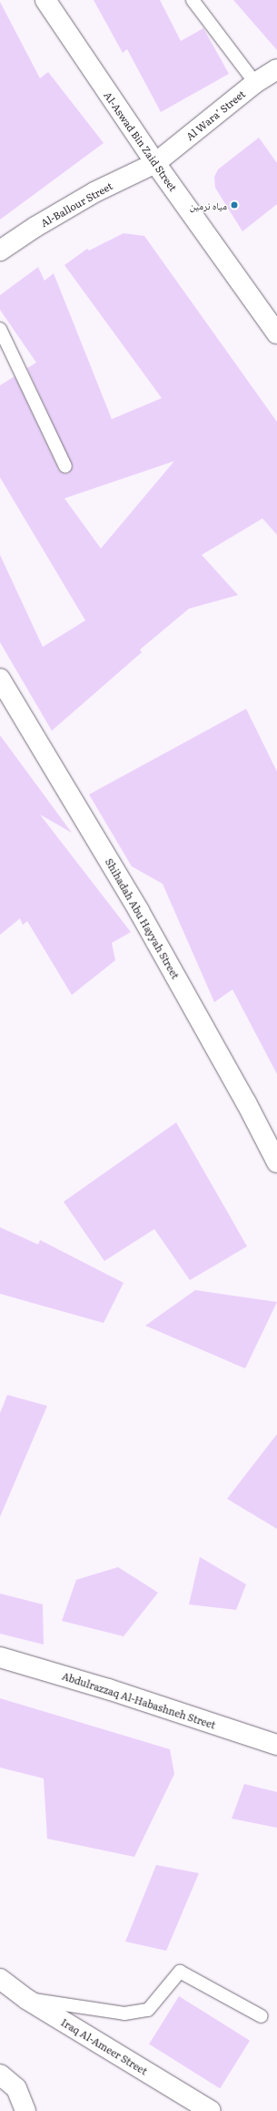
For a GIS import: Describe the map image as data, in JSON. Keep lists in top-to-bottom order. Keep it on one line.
{"streets":{"street":["Al Wara’ Street","Al-Aswad Bin Zaid Street","Al-Ballour Street","Shihadah Abu Hayyah Street","Abdulrazzaq Al-Habashneh Street","Iraq Al-Ameer Street"]},"crossings":[["Al Wara’ Street","Al-Aswad Bin Zaid Street"],["Al Wara’ Street","Al-Ballour Street"],["Al-Aswad Bin Zaid Street","Al-Ballour Street"]],"places":["مياه نرمين"]}
